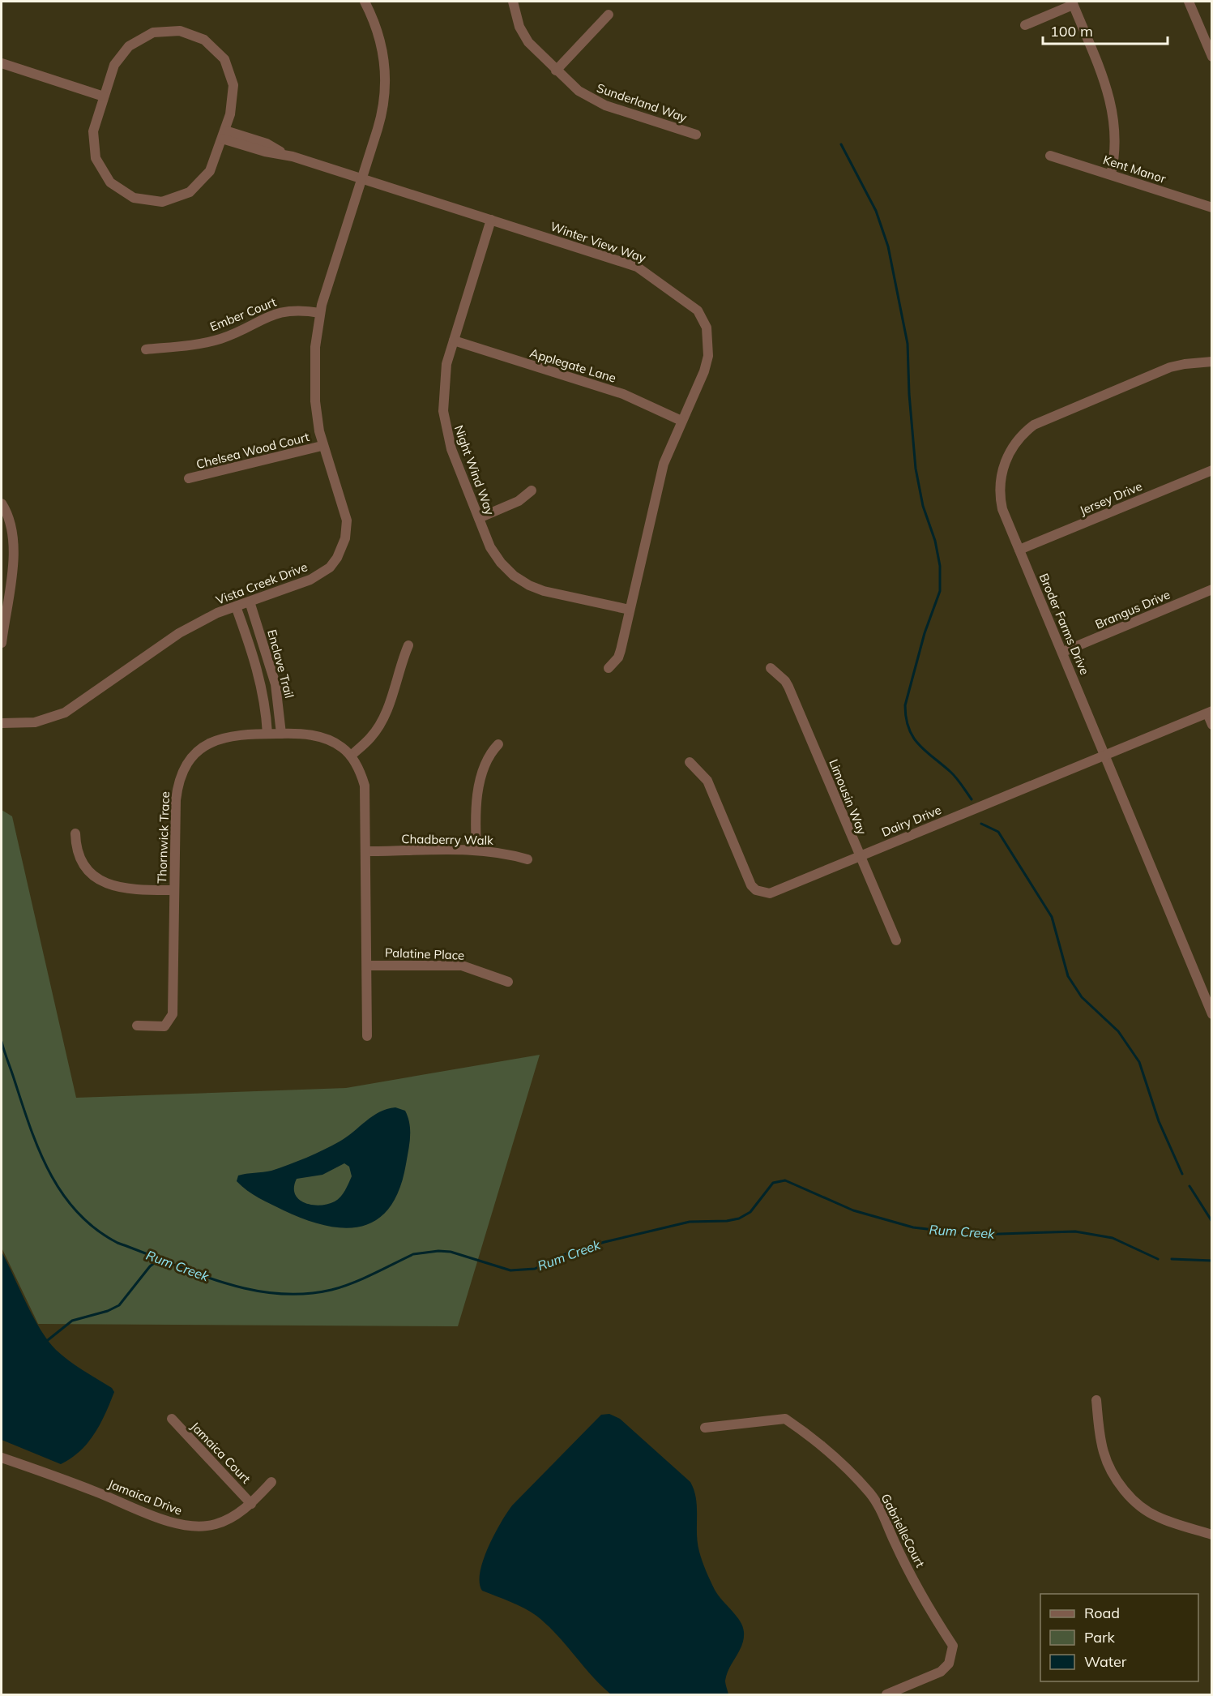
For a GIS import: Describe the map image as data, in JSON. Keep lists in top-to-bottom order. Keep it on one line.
{"streets":{"street":["Sunderland Way","Kent Manor","Winter View Way","Ember Court","Applegate Lane","Chelsea Wood Court","Night Wind Way","Jersey Drive","Vista Creek Drive","Brangus Drive","Broder Farms Drive","Enclave Trail","Limousin Way","Dairy Drive","Thornwick Trace","Chadberry Walk","Palatine Place","Jamaica Court","Jamaica Drive","GabrielleCourt"]},"crossings":[["Winter View Way","Applegate Lane"],["Winter View Way","Night Wind Way"],["Winter View Way","Vista Creek Drive"],["Ember Court","Vista Creek Drive"],["Applegate Lane","Night Wind Way"],["Chelsea Wood Court","Vista Creek Drive"],["Jersey Drive","Broder Farms Drive"],["Vista Creek Drive","Enclave Trail"],["Brangus Drive","Broder Farms Drive"],["Broder Farms Drive","Dairy Drive"],["Enclave Trail","Thornwick Trace"],["Limousin Way","Dairy Drive"],["Thornwick Trace","Chadberry Walk"],["Thornwick Trace","Palatine Place"],["Jamaica Court","Jamaica Drive"]],"water":["Rum Creek"],"legend":["Road","Park","Water"],"scale_bar":"100 m"}
